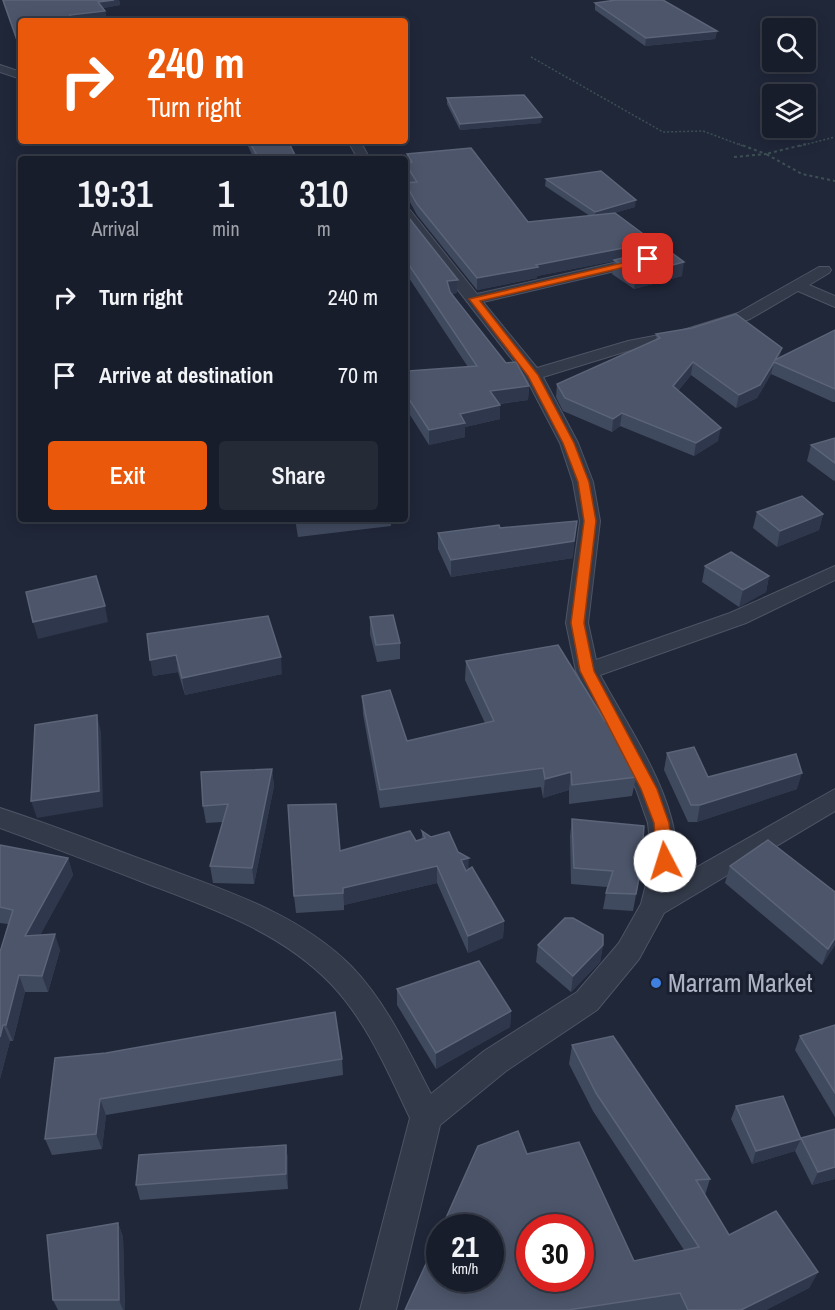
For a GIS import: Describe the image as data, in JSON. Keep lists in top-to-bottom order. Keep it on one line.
{"places":["Marram Market"],"page":{"turn":["240 m","Turn right"],"eta":["19:31","Arrival","1","min","310","m"],"list":[{"name":"Turn right","value":"240 m"},{"name":"Arrive at destination","value":"70 m"}],"buttons":["Exit","Share"],"speed":"21 km/h","limit":"30"}}
